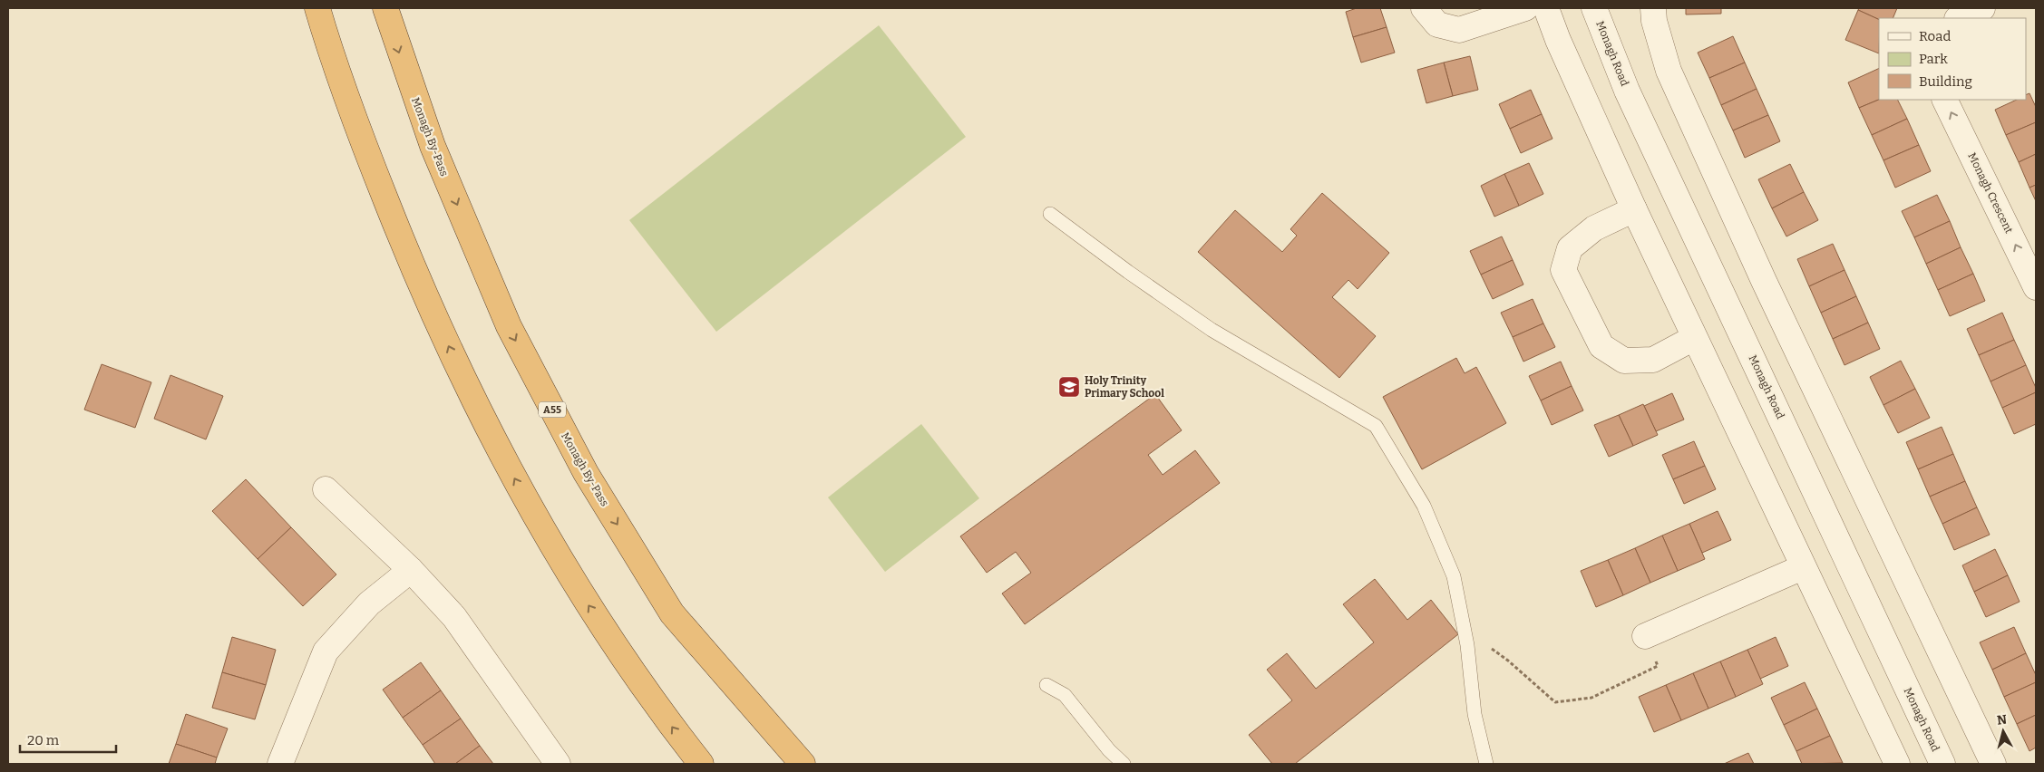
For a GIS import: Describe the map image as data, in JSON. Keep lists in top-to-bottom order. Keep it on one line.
{"streets":{"highway":["Monagh By-Pass","A55"],"street":["Monagh Road","Monagh Crescent"]},"one_way":["Monagh Crescent"],"places":{"school or university":["Holy Trinity Primary School"]},"legend":["Road","Park","Building"],"scale_bar":"20 m","north":"top"}
